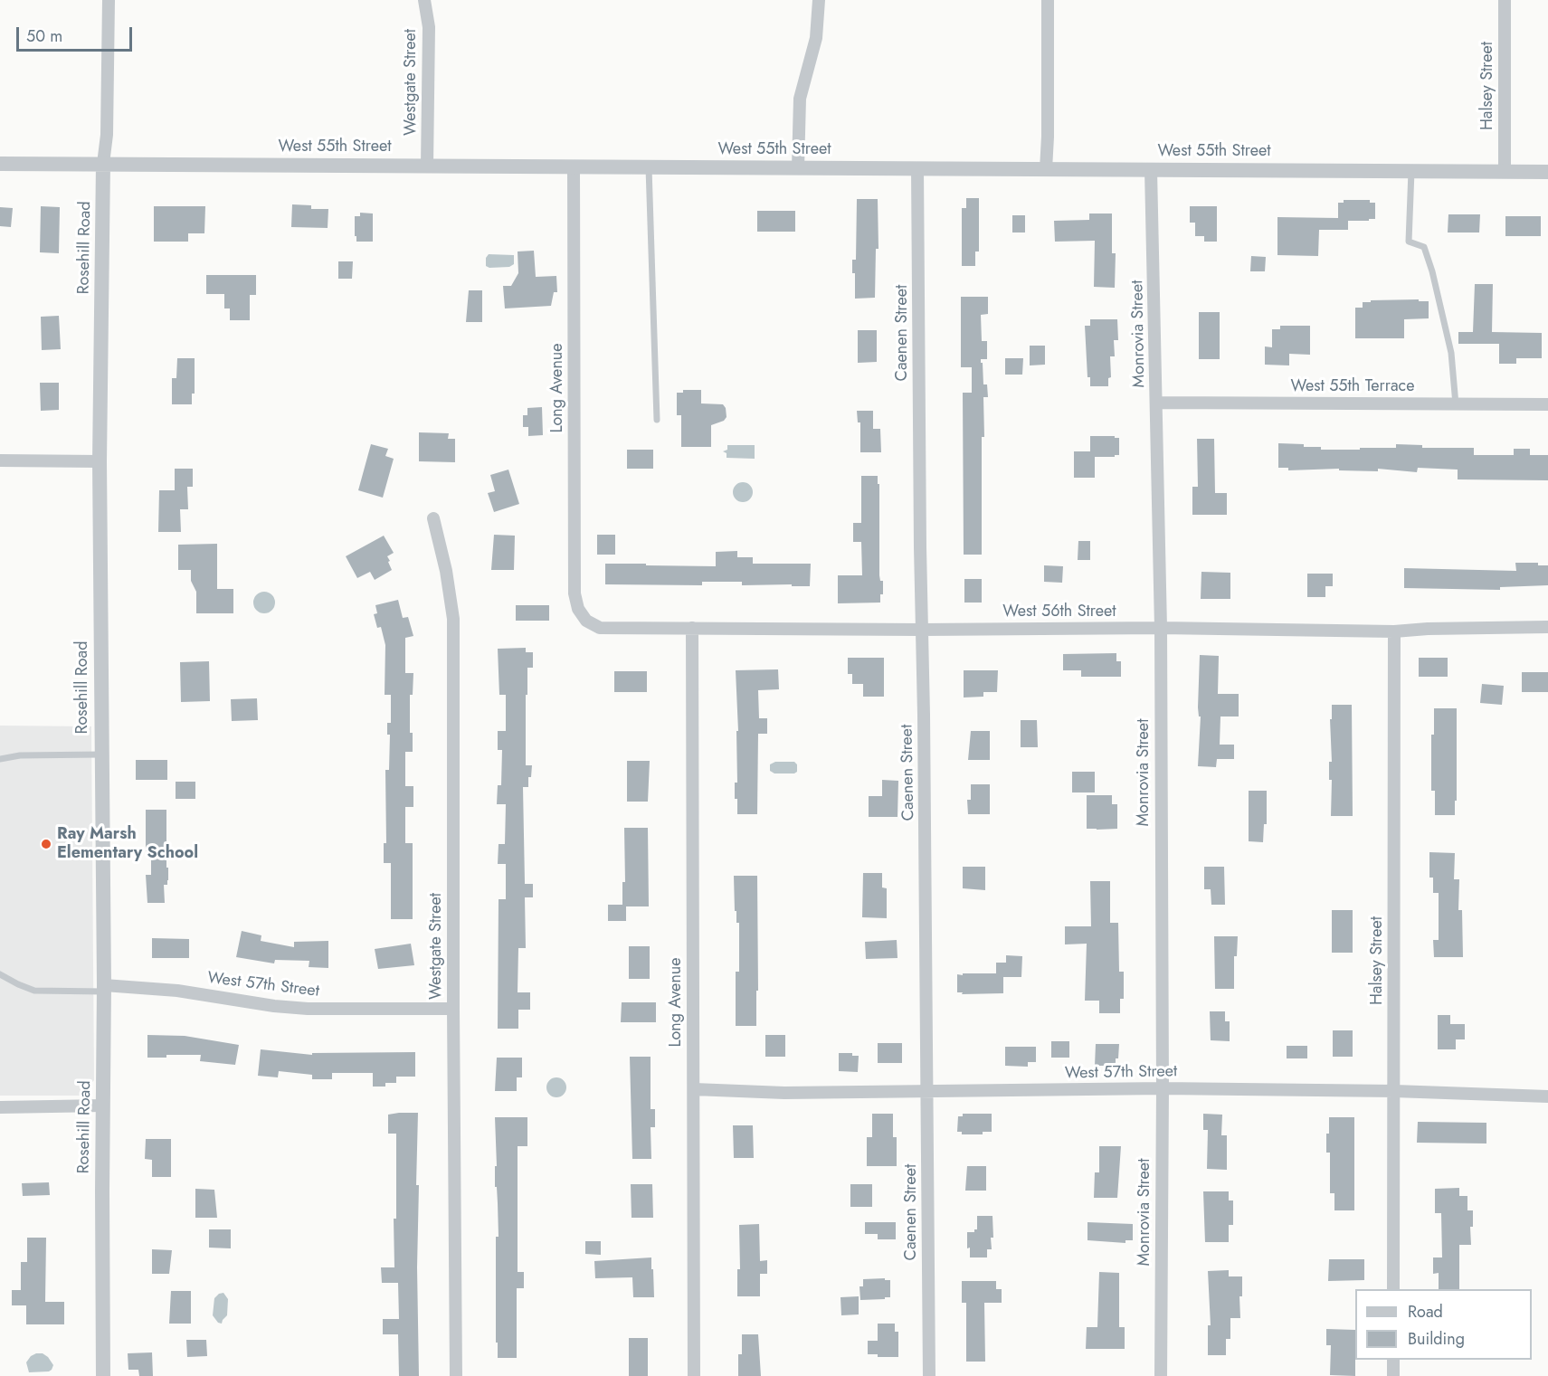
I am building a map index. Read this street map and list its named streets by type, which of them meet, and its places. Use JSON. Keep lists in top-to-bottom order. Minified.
{"streets":{"street":["Westgate Street","Halsey Street","West 55th Street","Rosehill Road","Caenen Street","Monrovia Street","West 55th Terrace","Long Avenue","West 56th Street","West 57th Street"]},"crossings":[["Westgate Street","West 55th Street"],["Westgate Street","West 57th Street"],["Halsey Street","West 55th Street"],["Halsey Street","West 56th Street"],["Halsey Street","West 57th Street"],["West 55th Street","Rosehill Road"],["West 55th Street","Caenen Street"],["West 55th Street","Monrovia Street"],["West 55th Street","Long Avenue"],["Rosehill Road","West 57th Street"],["Caenen Street","West 56th Street"],["Caenen Street","West 57th Street"],["Monrovia Street","West 55th Terrace"],["Monrovia Street","West 56th Street"],["Monrovia Street","West 57th Street"],["Long Avenue","West 56th Street"],["Long Avenue","West 57th Street"]],"places":["Ray Marsh Elementary School"],"legend":["Road","Building"],"scale_bar":"50 m"}
